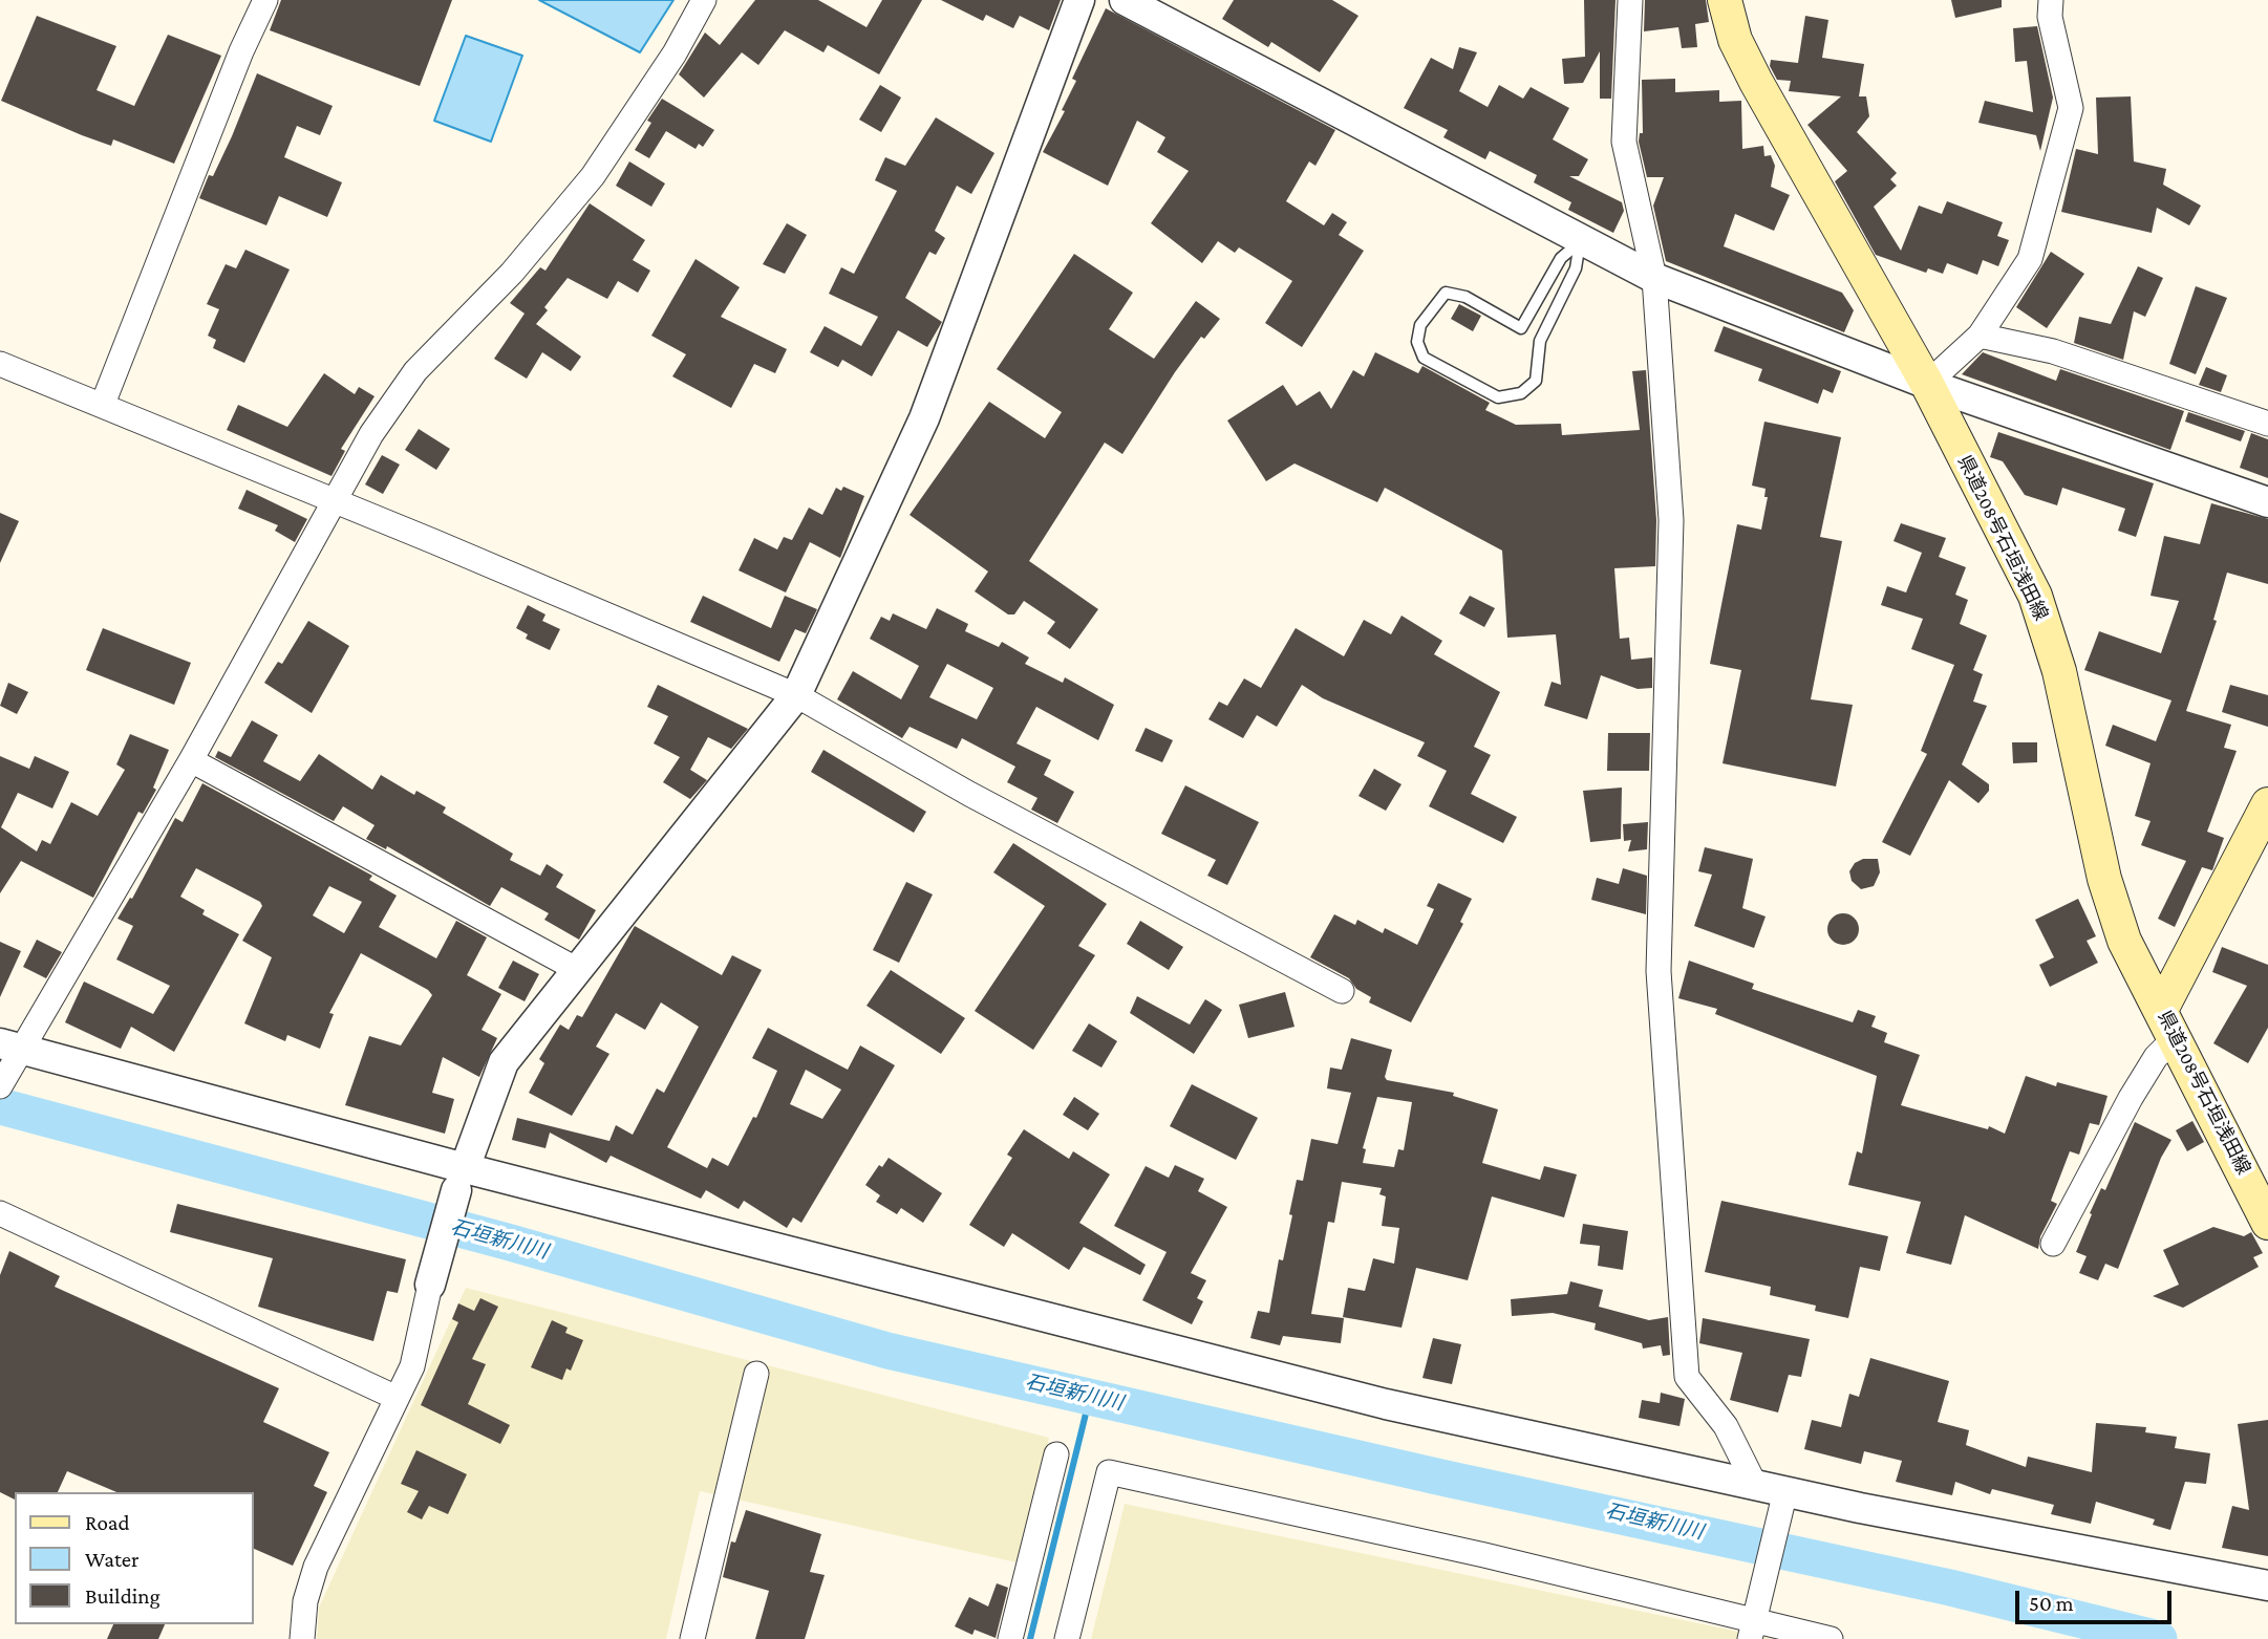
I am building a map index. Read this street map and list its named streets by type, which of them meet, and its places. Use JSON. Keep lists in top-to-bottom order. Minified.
{"streets":{"main road":["県道208号石垣浅田線"]},"water":["石垣新川川"],"legend":["Road","Water","Building"],"scale_bar":"50 m"}
